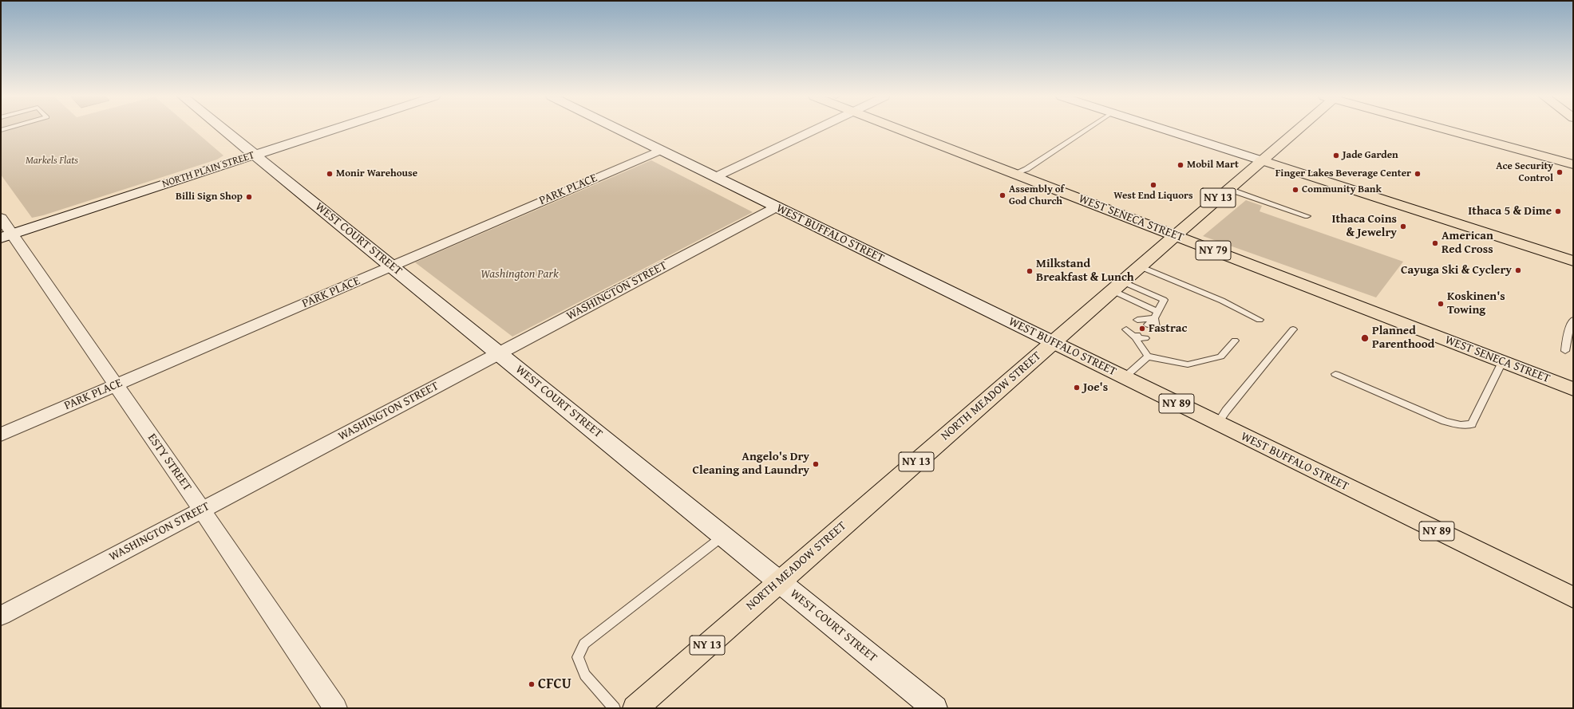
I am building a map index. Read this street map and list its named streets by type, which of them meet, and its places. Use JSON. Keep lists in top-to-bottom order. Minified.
{"streets":{"main road":["NY 13","WEST SENECA STREET","WEST BUFFALO STREET","NY 79","NORTH MEADOW STREET","NY 89"],"street":["NORTH PLAIN STREET","PARK PLACE","WEST COURT STREET","WASHINGTON STREET","ESTY STREET"]},"crossings":[["NORTH PLAIN STREET","WEST COURT STREET"],["NORTH PLAIN STREET","ESTY STREET"],["PARK PLACE","WEST BUFFALO STREET"],["PARK PLACE","WEST COURT STREET"],["PARK PLACE","ESTY STREET"],["NY 13","NORTH MEADOW STREET"],["WEST SENECA STREET","NORTH MEADOW STREET"],["WEST BUFFALO STREET","WASHINGTON STREET"],["WEST BUFFALO STREET","NORTH MEADOW STREET"],["WEST COURT STREET","WASHINGTON STREET"],["WEST COURT STREET","NORTH MEADOW STREET"],["WASHINGTON STREET","ESTY STREET"]],"parks":["Markels Flats","Washington Park"],"places":["Jade Garden","Mobil Mart","Ace Security Control","Monir Warehouse","Finger Lakes Beverage Center","West End Liquors","Community Bank","Assembly of God Church","Billi Sign Shop","Ithaca 5 & Dime","Ithaca Coins & Jewelry","American Red Cross","Cayuga Ski & Cyclery","Milkstand Breakfast & Lunch","Koskinen's Towing","Fastrac","Planned Parenthood","Joe's","Angelo's Dry Cleaning and Laundry","CFCU"]}
